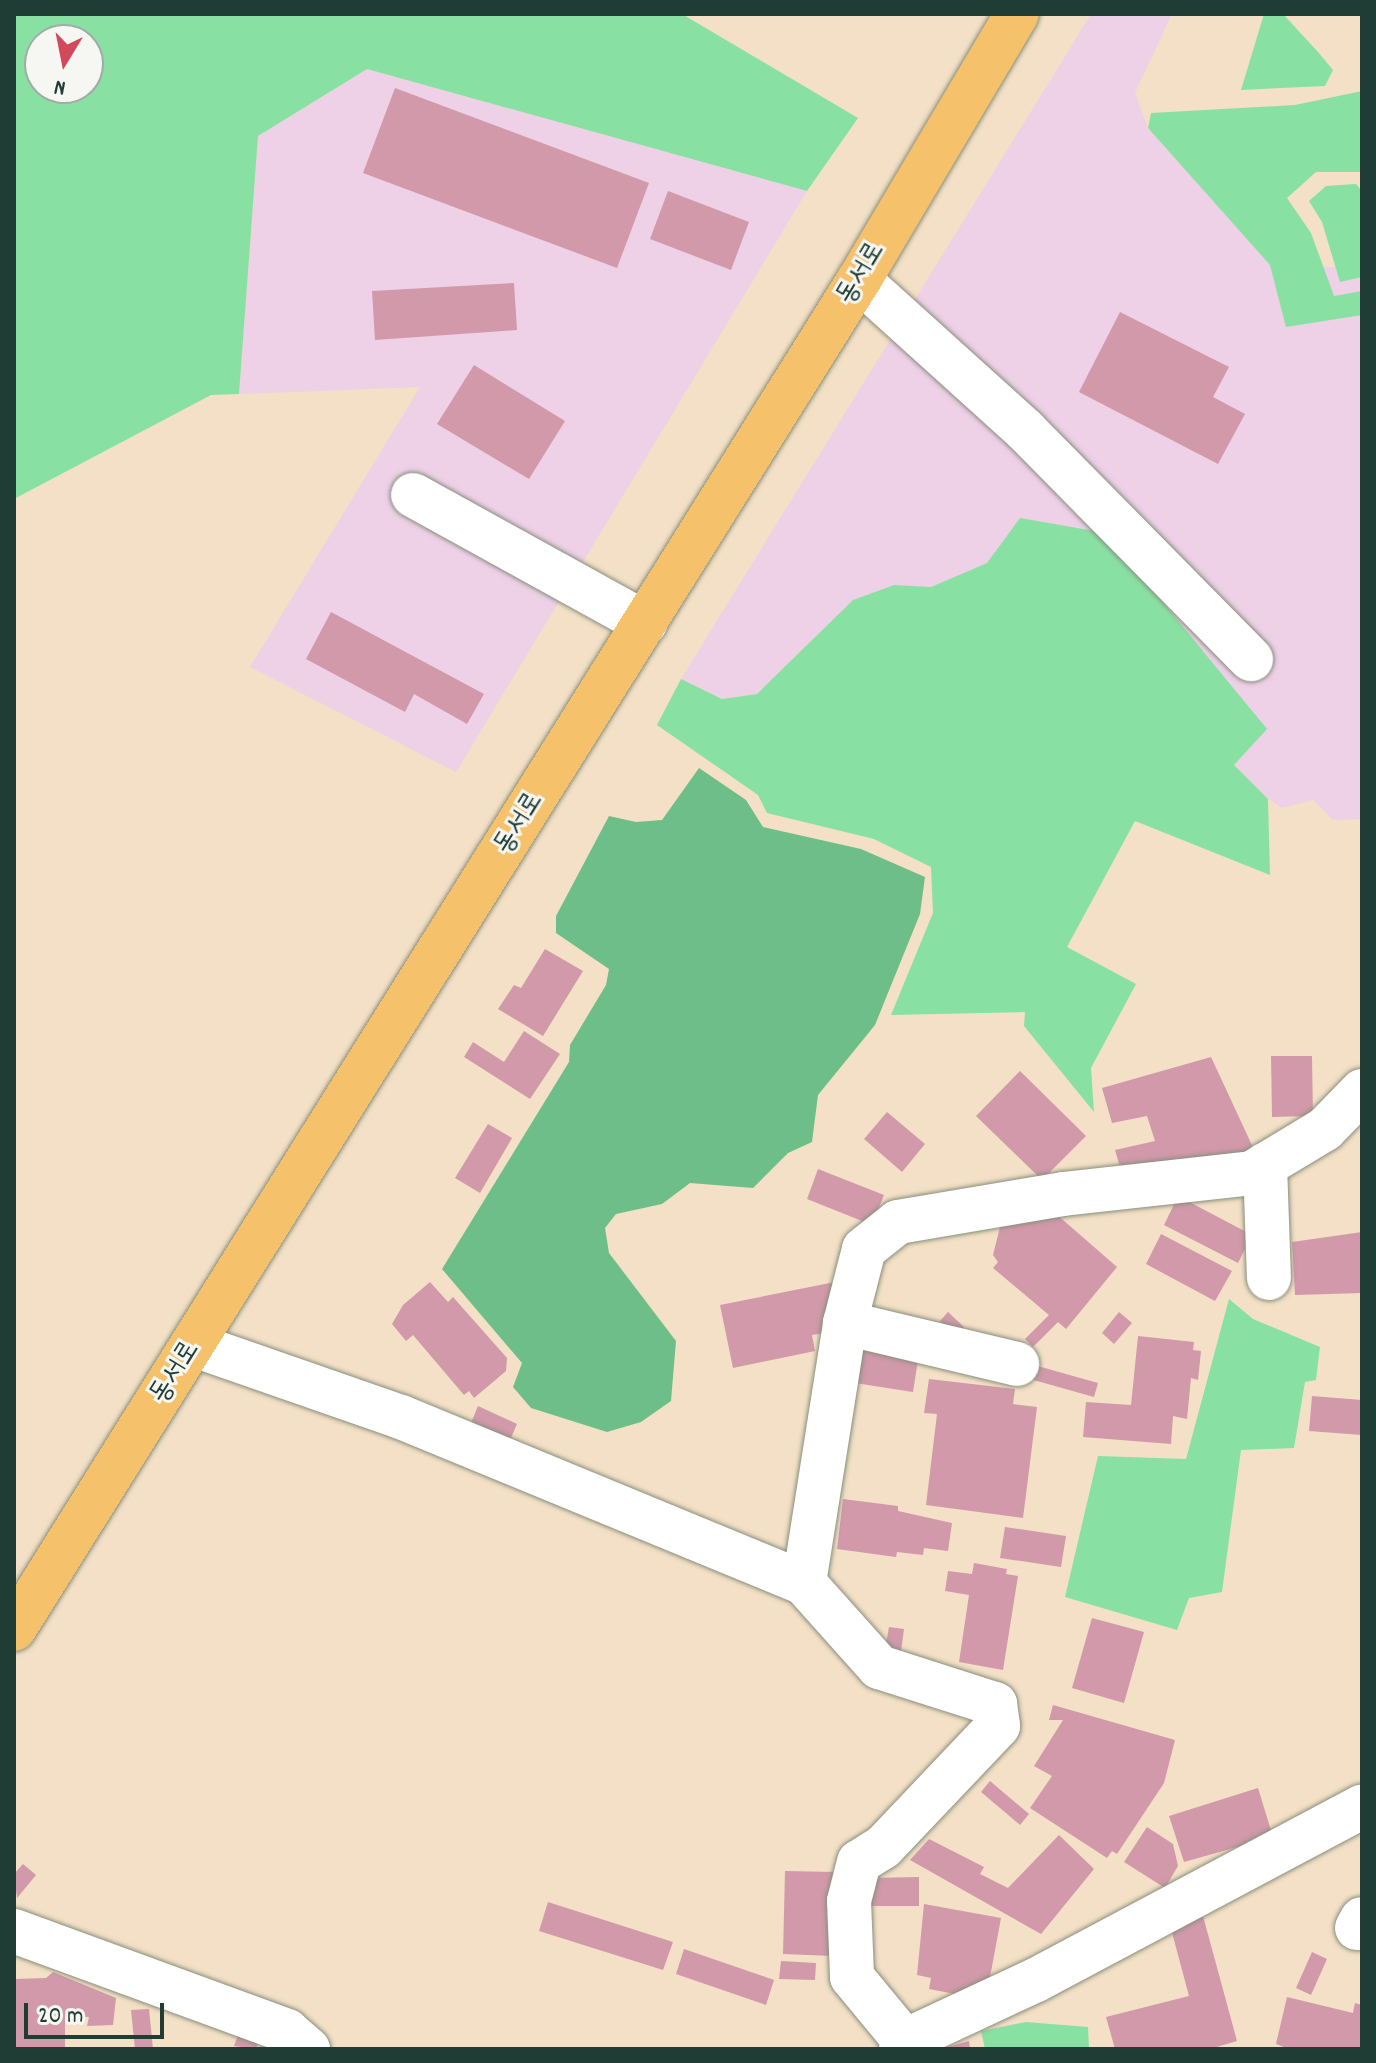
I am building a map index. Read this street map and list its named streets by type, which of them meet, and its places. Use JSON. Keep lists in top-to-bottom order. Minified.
{"streets":{"main road":["동서로"]},"scale_bar":"20 m","north":"bottom"}
